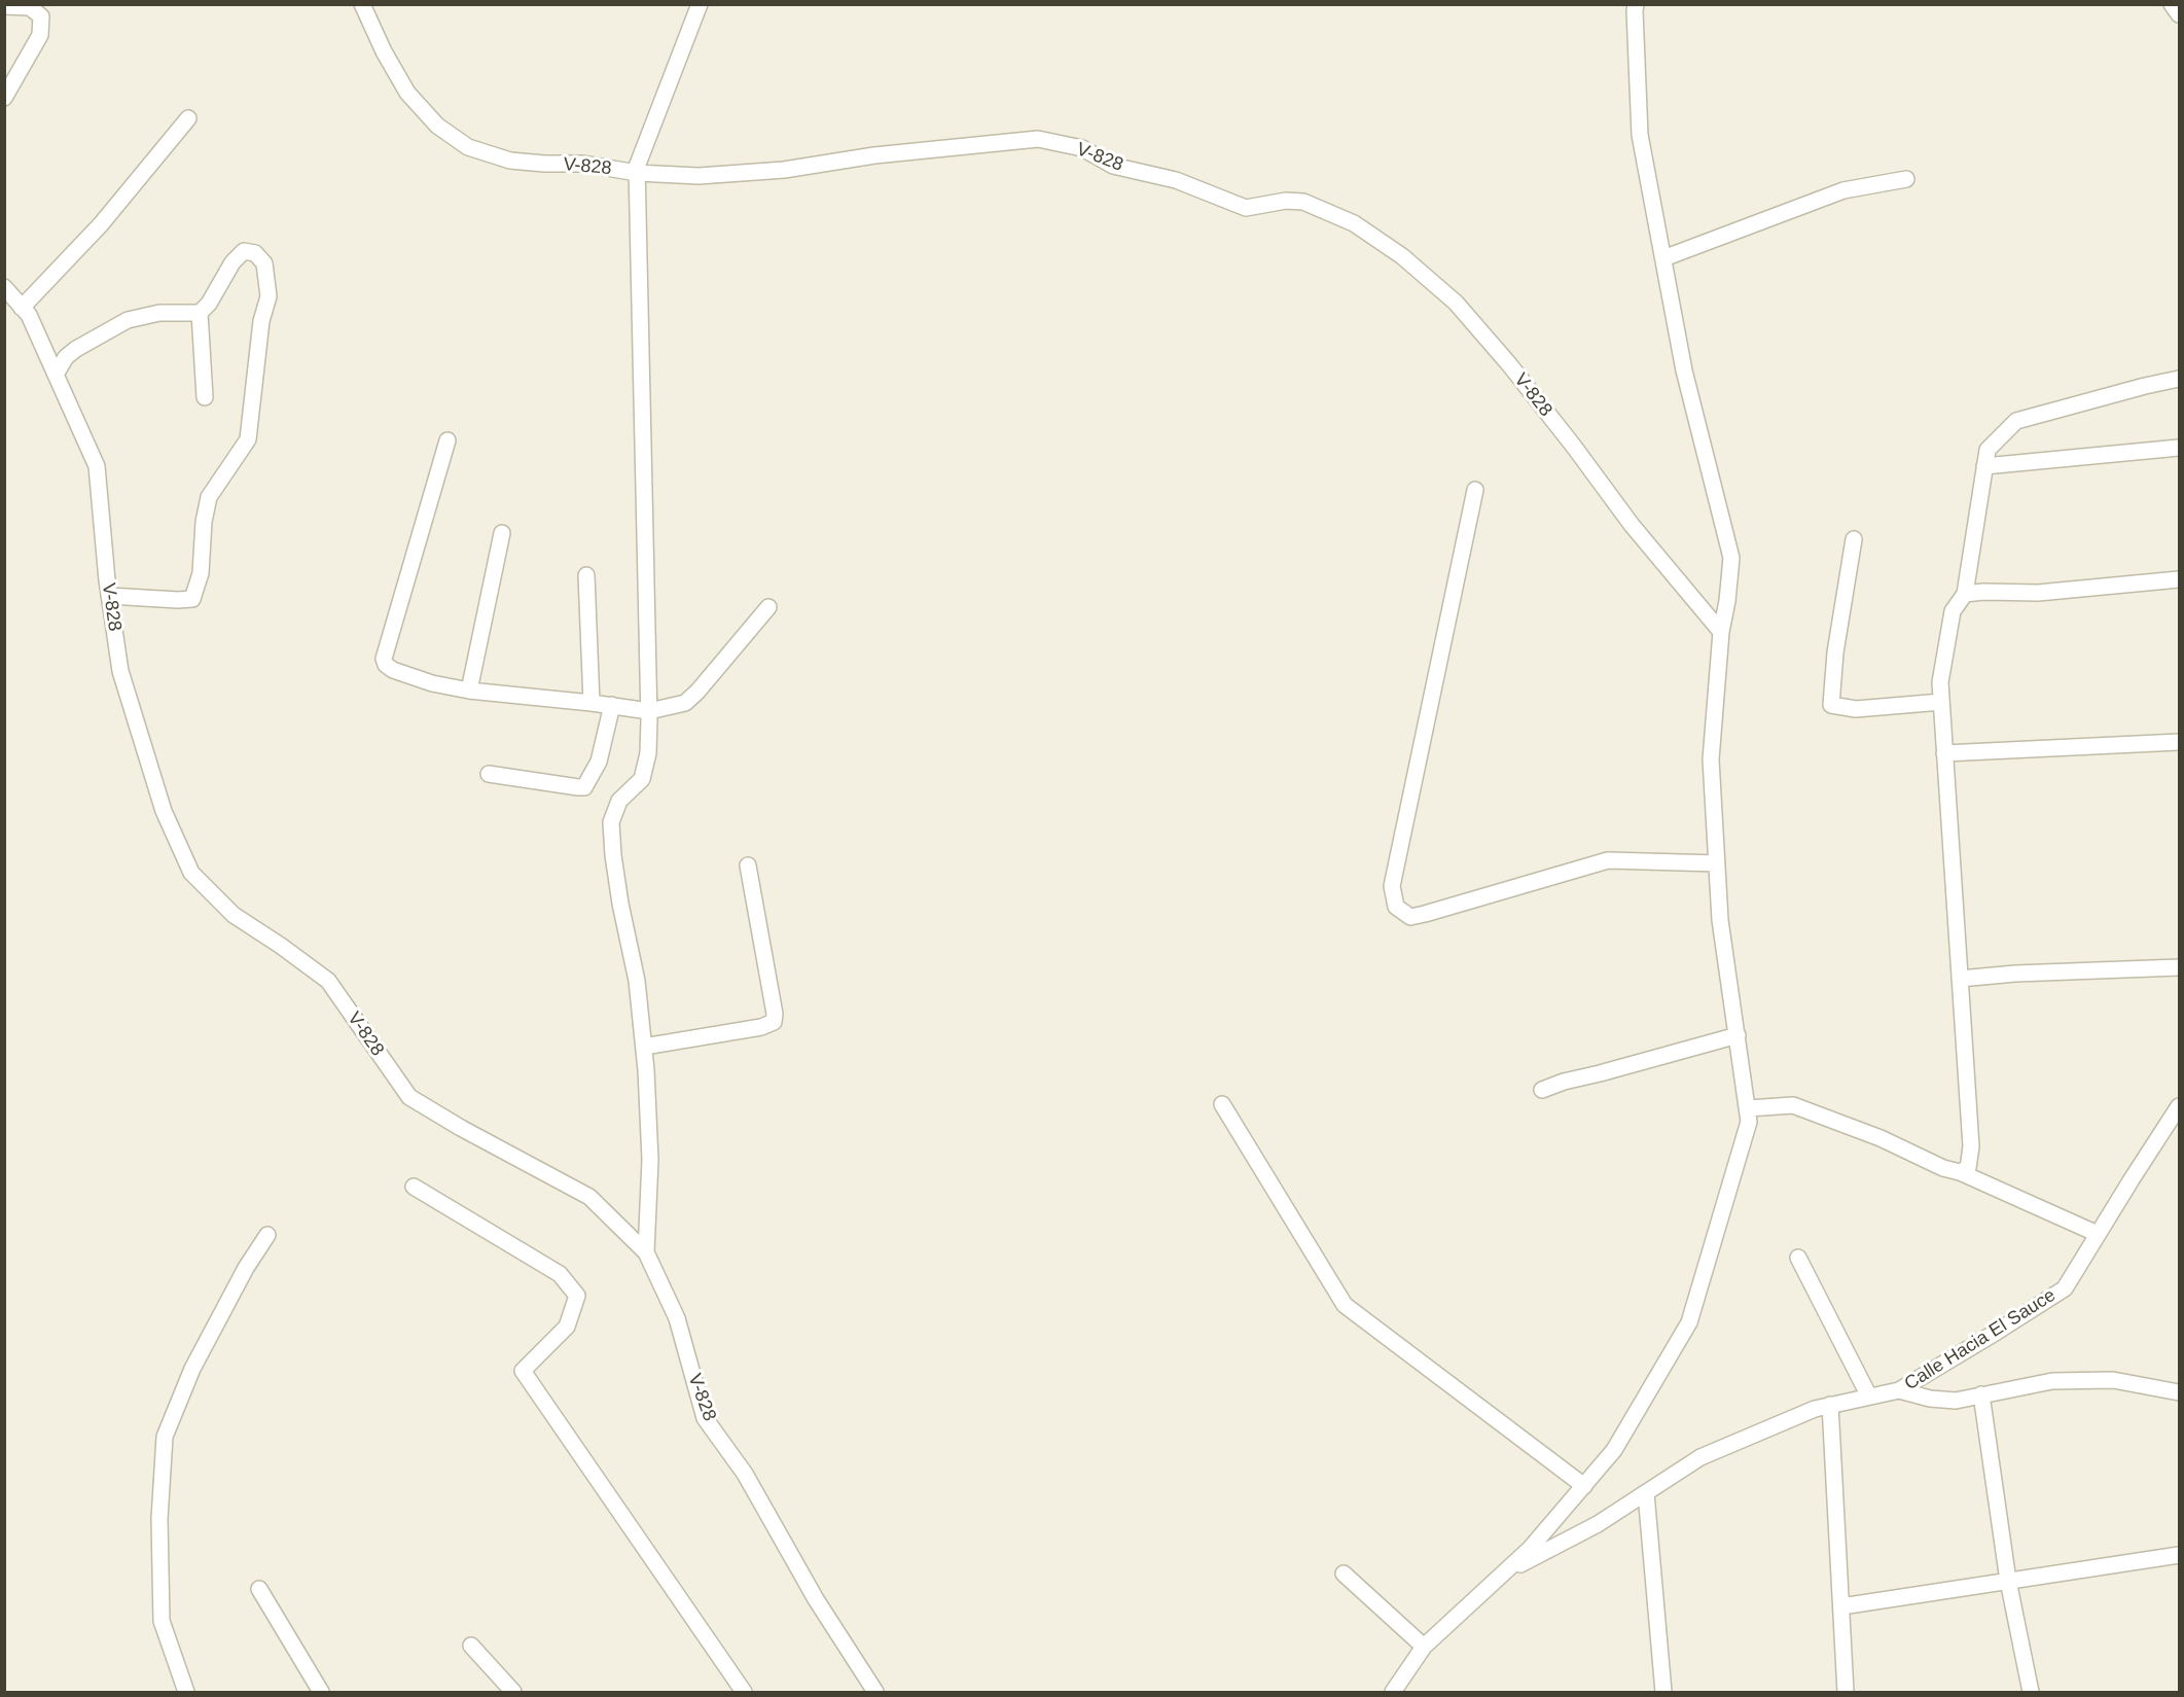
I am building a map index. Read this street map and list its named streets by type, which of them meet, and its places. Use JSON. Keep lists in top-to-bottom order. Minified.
{"streets":{"street":["V-828","Calle Hacia El Sauce"]}}
